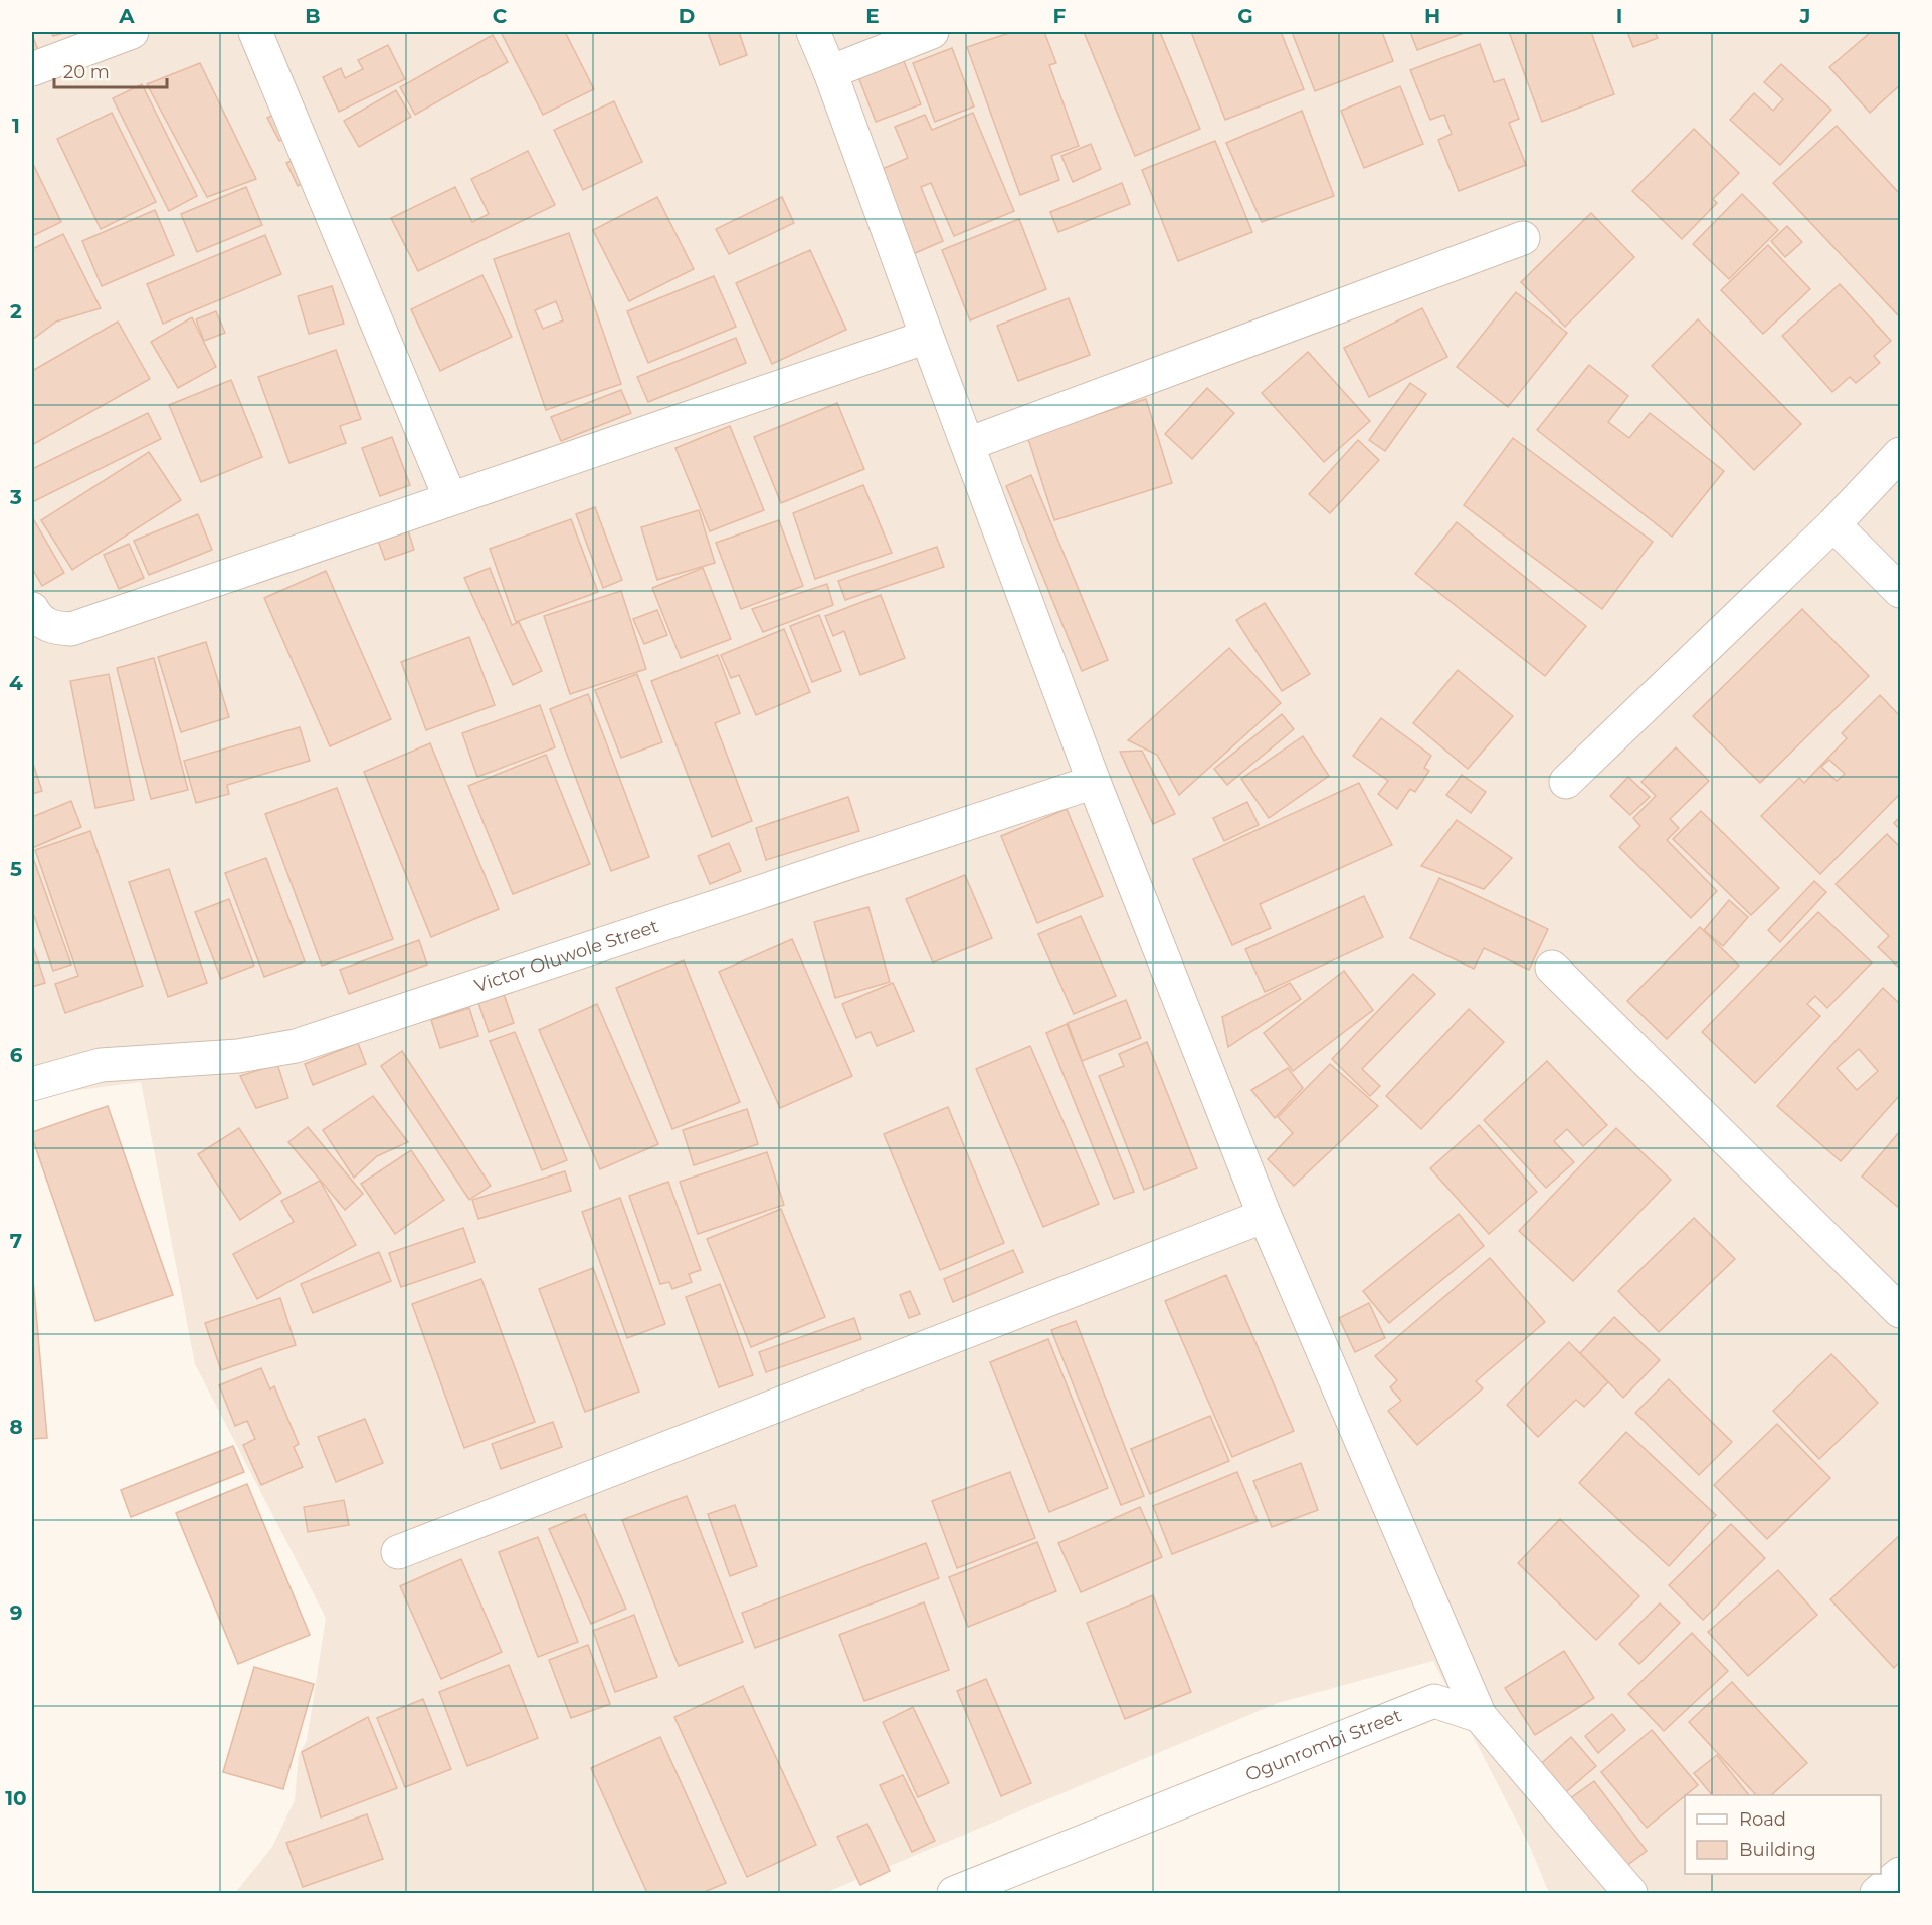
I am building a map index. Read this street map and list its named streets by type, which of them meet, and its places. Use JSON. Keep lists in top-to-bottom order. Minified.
{"streets":{"street":["Victor Oluwole Street","Ogunrombi Street"]},"legend":["Road","Building"],"scale_bar":"20 m","grid":{"columns":["A","B","C","D","E","F","G","H","I","J"],"rows":["1","2","3","4","5","6","7","8","9","10"]}}
